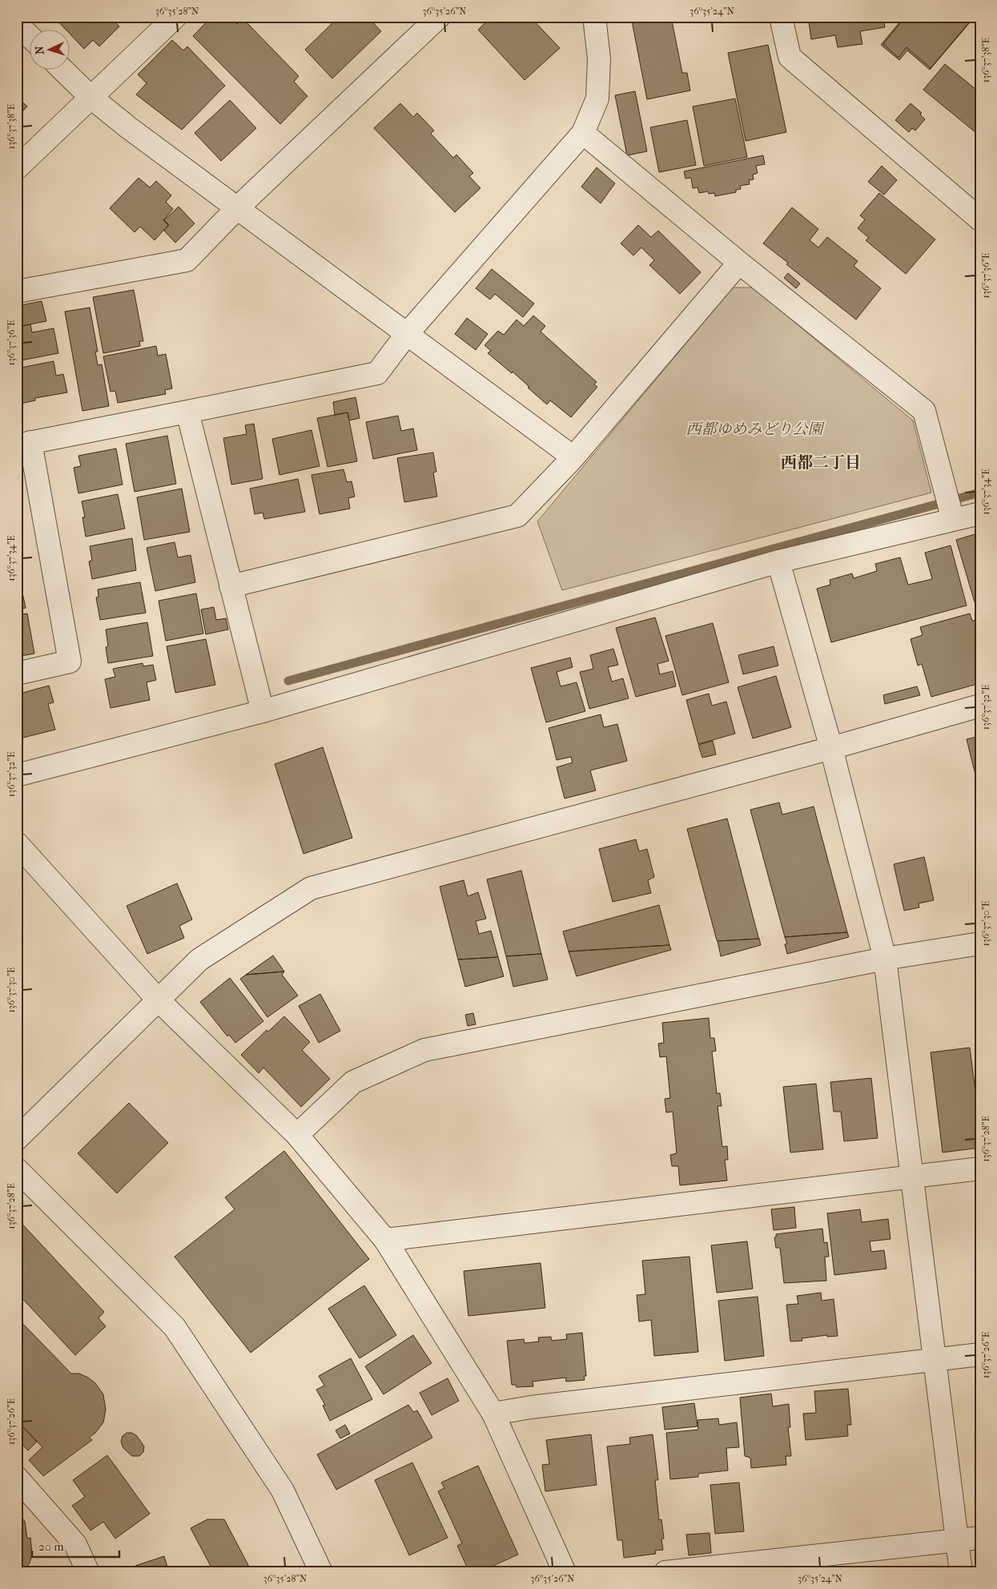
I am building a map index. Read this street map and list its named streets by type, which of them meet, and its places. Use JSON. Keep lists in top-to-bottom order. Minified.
{"districts":["西都二丁目"],"parks":["西都ゆめみどり公園"],"scale_bar":"20 m","north":"left","coordinates":["36°35'28\"N","36°35'26\"N","36°35'24\"N","136°37'38\"E","136°37'36\"E","136°37'34\"E","136°37'32\"E","136°37'30\"E","136°37'28\"E","136°37'26\"E"]}
